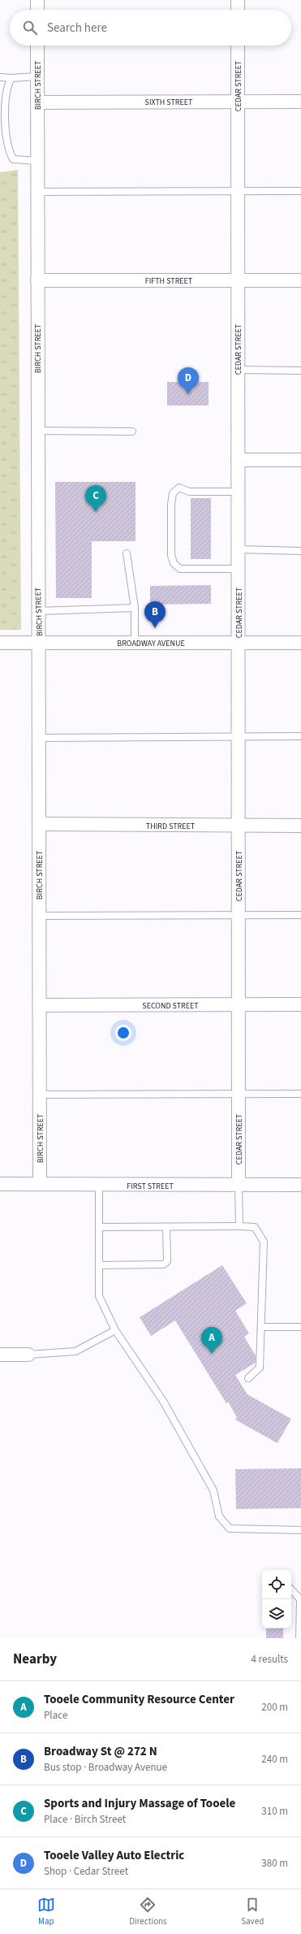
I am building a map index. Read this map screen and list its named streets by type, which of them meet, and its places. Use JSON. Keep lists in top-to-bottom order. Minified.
{"streets":{"street":["BIRCH STREET","CEDAR STREET","SIXTH STREET","FIFTH STREET","BROADWAY AVENUE","THIRD STREET","SECOND STREET","FIRST STREET"]},"crossings":[["BIRCH STREET","SIXTH STREET"],["BIRCH STREET","FIFTH STREET"],["BIRCH STREET","BROADWAY AVENUE"],["BIRCH STREET","THIRD STREET"],["BIRCH STREET","SECOND STREET"],["BIRCH STREET","FIRST STREET"],["CEDAR STREET","SIXTH STREET"],["CEDAR STREET","FIFTH STREET"],["CEDAR STREET","BROADWAY AVENUE"],["CEDAR STREET","THIRD STREET"],["CEDAR STREET","SECOND STREET"],["CEDAR STREET","FIRST STREET"]],"page":{"search":"Search here","pins":["D","C","B","A"],"heading":["Nearby","4 results"],"list":[{"mark":"A","name":"Tooele Community Resource Center","note":"Place","value":"200 m"},{"mark":"B","name":"Broadway St @ 272 N","note":"Bus stop · Broadway Avenue","value":"240 m"},{"mark":"C","name":"Sports and Injury Massage of Tooele","note":"Place · Birch Street","value":"310 m"},{"mark":"D","name":"Tooele Valley Auto Electric","note":"Shop · Cedar Street","value":"380 m"}],"nav":["Map","Directions","Saved"]}}
